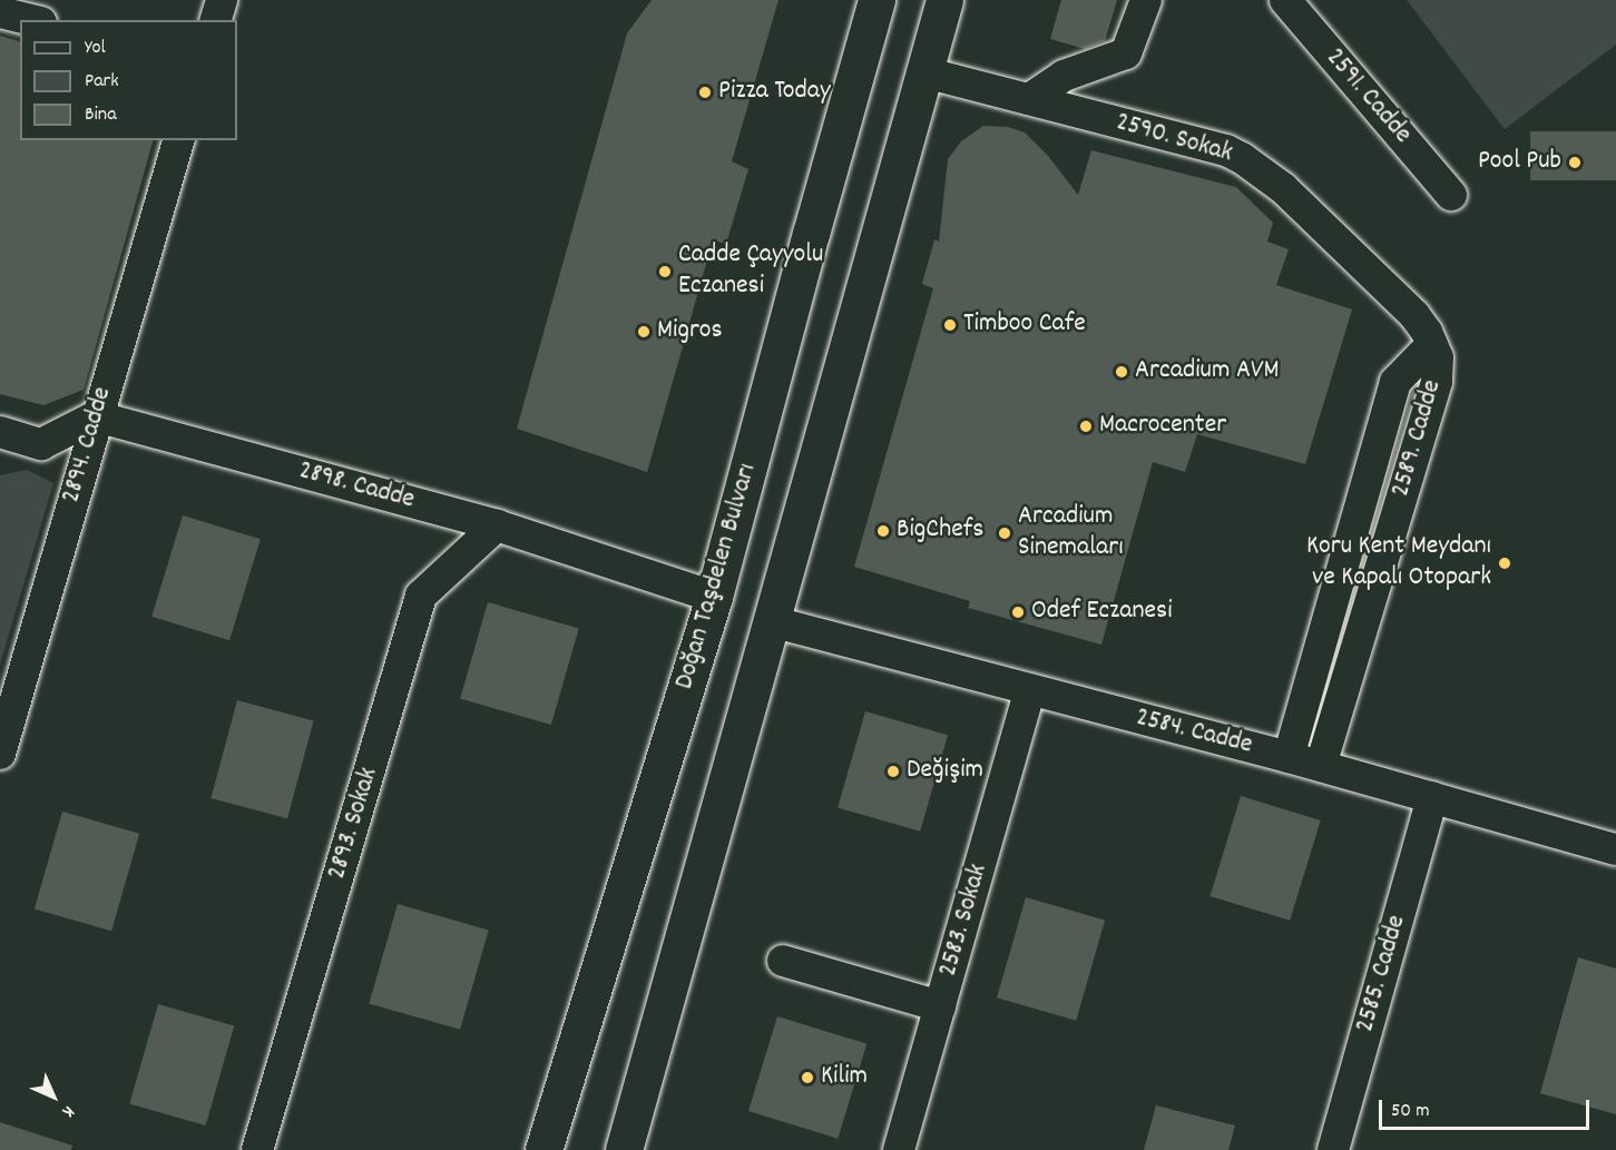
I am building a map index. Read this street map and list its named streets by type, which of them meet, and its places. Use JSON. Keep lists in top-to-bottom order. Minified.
{"streets":{"main road":["Doğan Taşdelen Bulvarı"],"street":["2591. Cadde","2590. Sokak","2589. Cadde","2894. Cadde","2898. Cadde","2584. Cadde","2893. Sokak","2583. Sokak","2585. Cadde"]},"crossings":[["2590. Sokak","2589. Cadde"],["2589. Cadde","2584. Cadde"],["2894. Cadde","2898. Cadde"],["2898. Cadde","Doğan Taşdelen Bulvarı"],["2898. Cadde","2893. Sokak"],["2584. Cadde","2583. Sokak"],["2584. Cadde","2585. Cadde"]],"places":["Pizza Today","Pool Pub","Cadde Çayyolu Eczanesi","Timboo Cafe","Migros","Arcadium AVM","Macrocenter","BigChefs","Arcadium Sinemaları","Koru Kent Meydanı ve Kapalı Otopark","Odef Eczanesi","Değişim","Kilim"],"legend":["Yol","Park","Bina"],"scale_bar":"50 m","north":"bottom right"}
